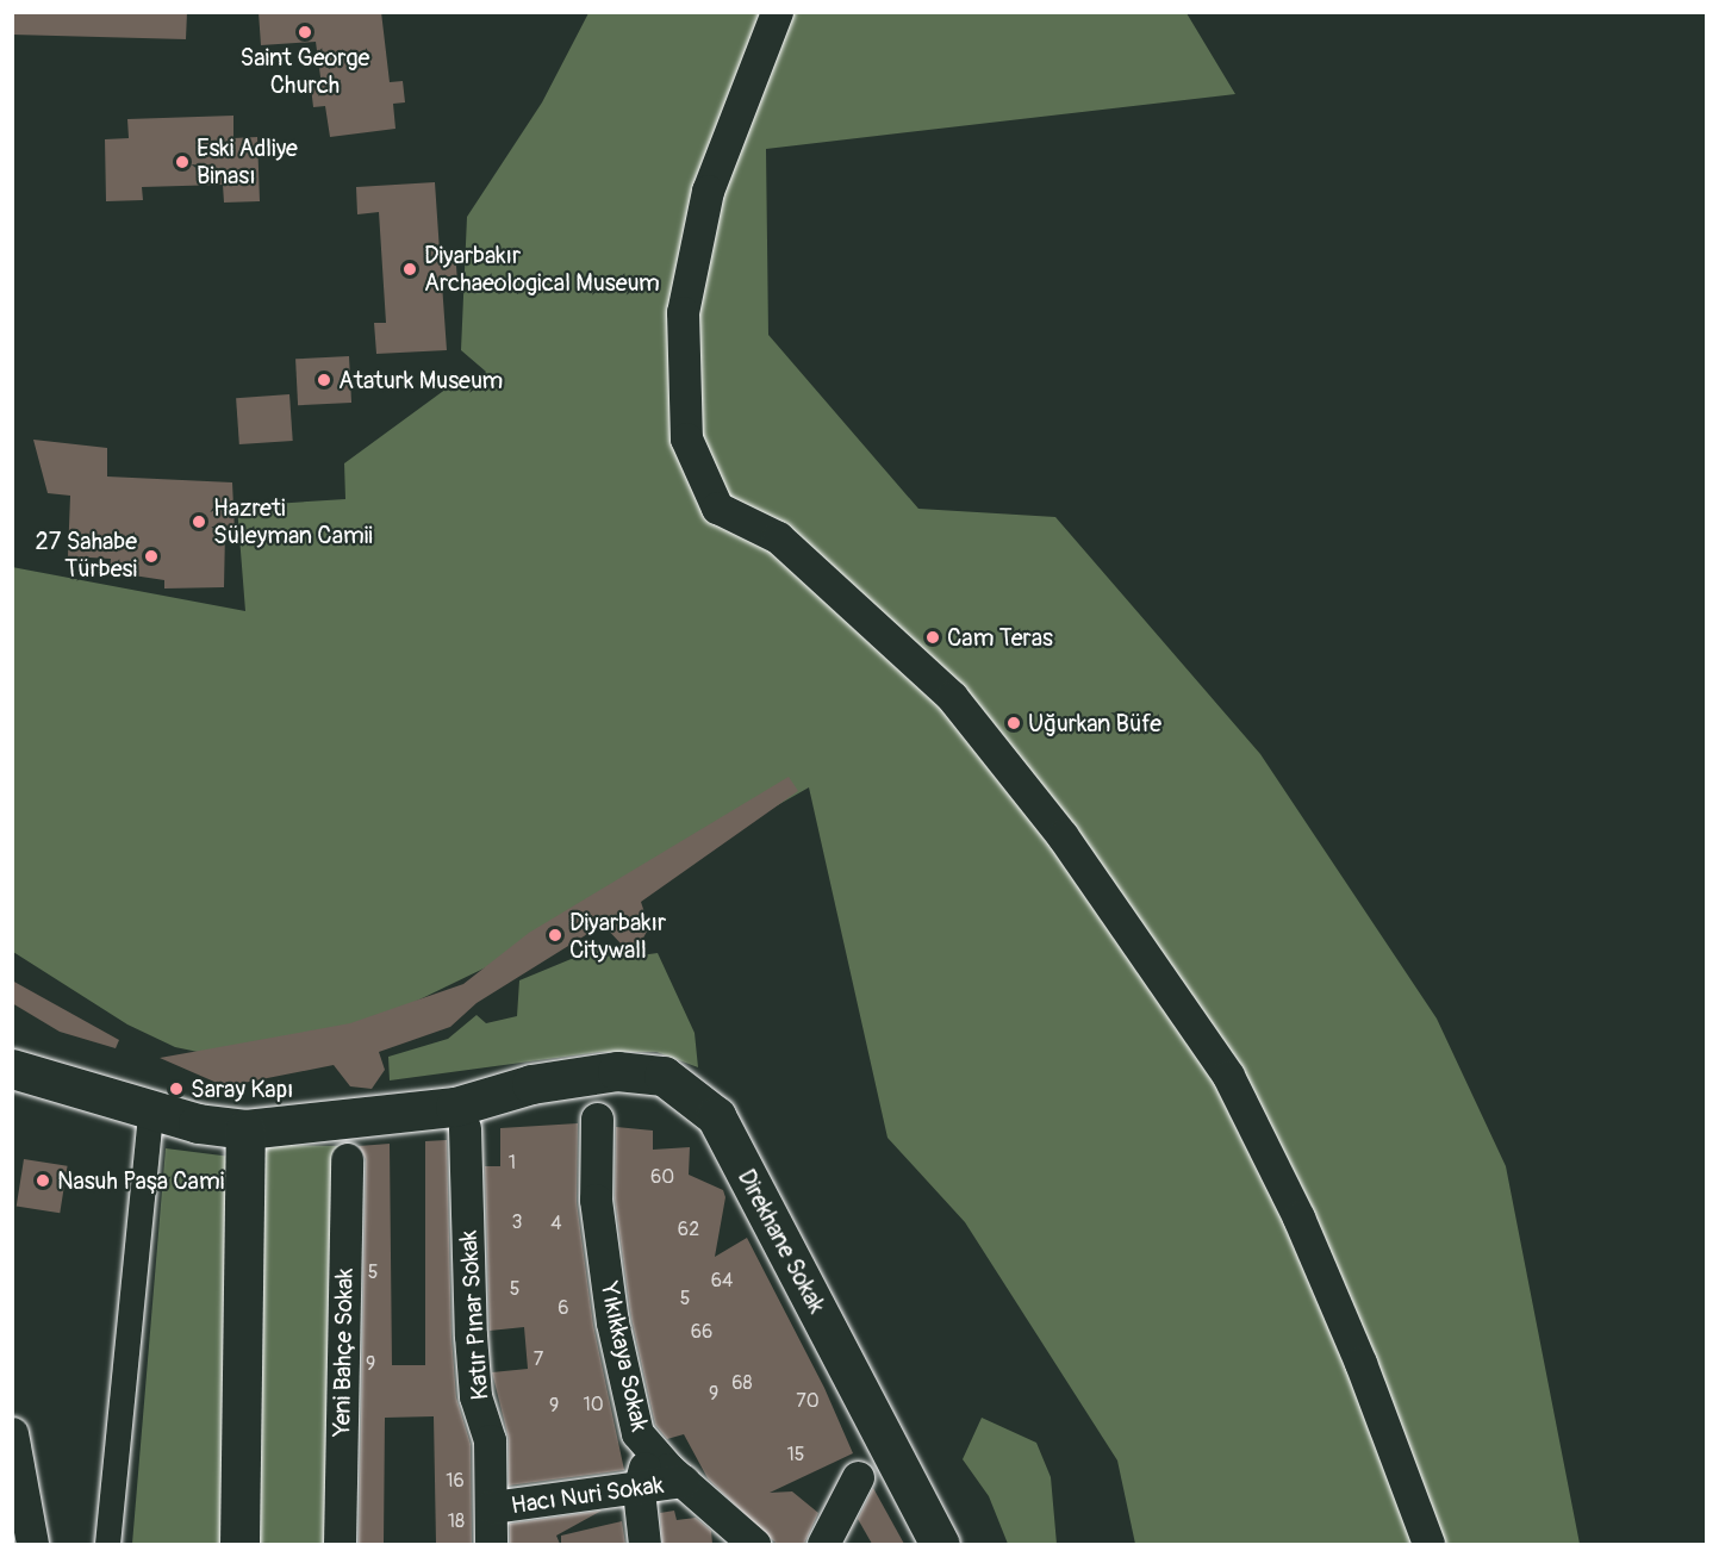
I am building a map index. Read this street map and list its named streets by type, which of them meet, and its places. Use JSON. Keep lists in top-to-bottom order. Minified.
{"streets":{"street":["Direkhane Sokak","Katır Pınar Sokak","Yeni Bahçe Sokak","Yıkıkkaya Sokak","Hacı Nuri Sokak"]},"crossings":[["Katır Pınar Sokak","Hacı Nuri Sokak"],["Yıkıkkaya Sokak","Hacı Nuri Sokak"]],"places":["Saint George Church","Eski Adliye Binası","Diyarbakır Archaeological Museum","Ataturk Museum","Hazreti Süleyman Camii","27 Sahabe Türbesi","Cam Teras","Uğurkan Büfe","Diyarbakır Citywall","Saray Kapı","Nasuh Paşa Cami"],"house_numbers":["1","60","3","4","62","5","64","5","5","6","66","7","9","68","9","70","10","9","15","16","18"]}
